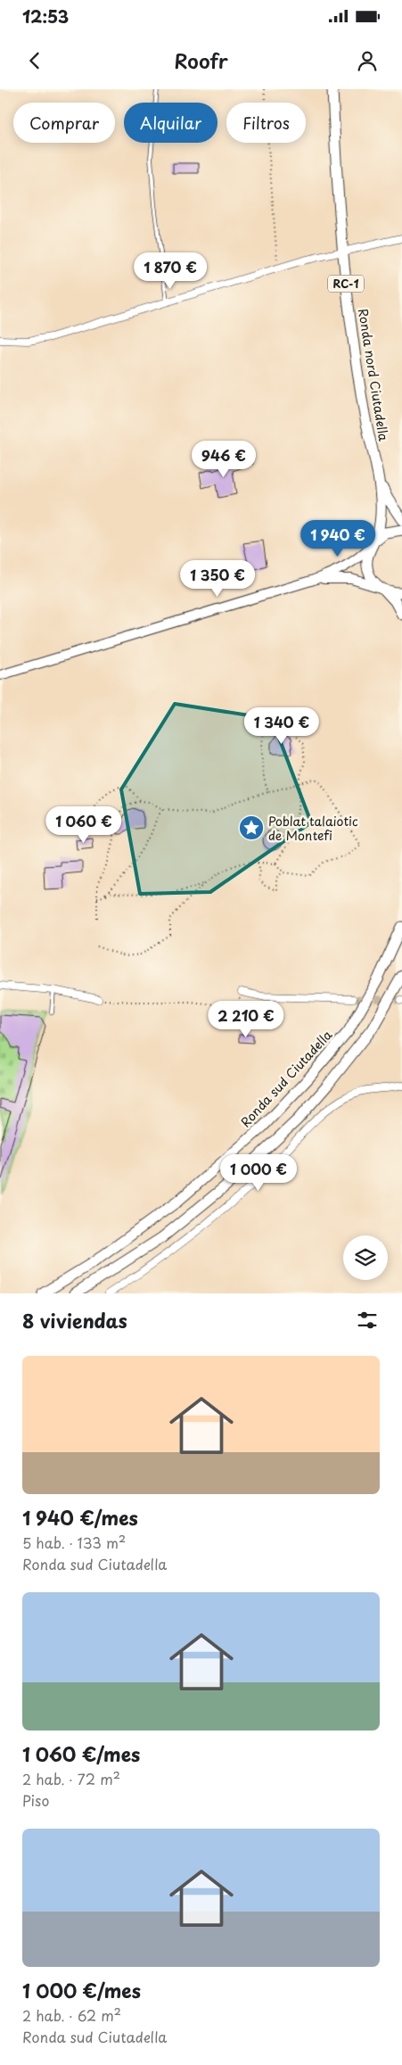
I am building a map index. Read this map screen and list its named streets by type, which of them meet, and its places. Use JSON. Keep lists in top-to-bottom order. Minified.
{"streets":{"main road":["RC-1","Ronda nord Ciutadella","Ronda sud Ciutadella"]},"crossings":[["RC-1","Ronda nord Ciutadella"]],"places":{"place":["Poblat talaiotic de Montefi"]},"page":{"status":"12:53","header":"Roofr","chip":["Comprar","Alquilar","Filtros"],"price":["1 870 €","946 €","1 940 €","1 350 €","1 340 €","1 060 €","2 210 €","1 000 €"],"heading":"8 viviendas","list":[{"name":"1 940 €/mes","note":"5 hab. · 133 m² · Ronda sud Ciutadella"},{"name":"1 060 €/mes","note":"2 hab. · 72 m² · Piso"},{"name":"1 000 €/mes","note":"2 hab. · 62 m² · Ronda sud Ciutadella"}]}}
